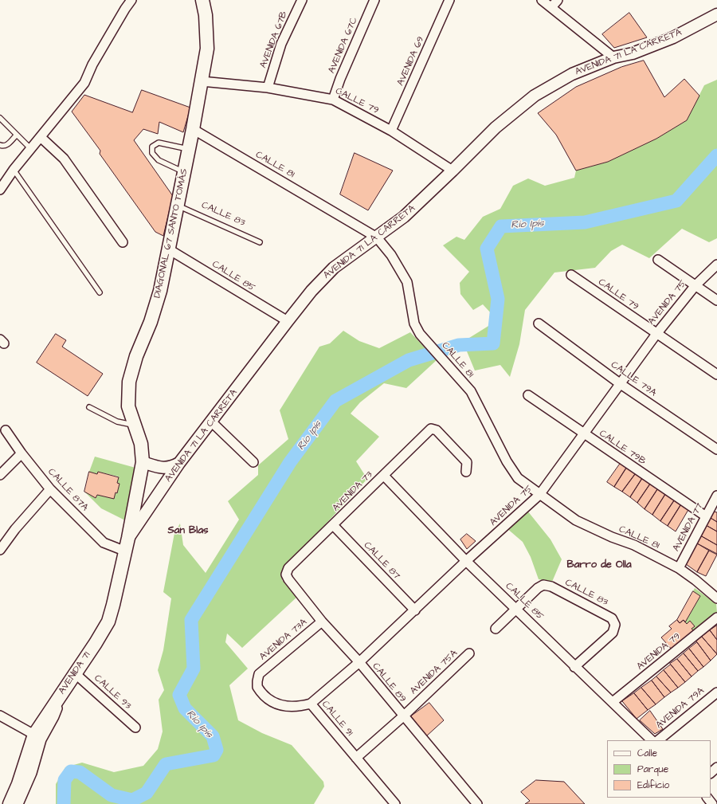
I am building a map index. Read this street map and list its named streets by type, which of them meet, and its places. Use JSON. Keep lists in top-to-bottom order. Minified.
{"streets":{"main road":["DIAGONAL 67 SANTO TOMÁS","AVENIDA 71"],"street":["AVENIDA 67B","AVENIDA 67C","AVENIDA 71 LA CARRETA","AVENIDA 69","CALLE 79","CALLE 81","CALLE 83","CALLE 85","AVENIDA 75","CALLE 79A","CALLE 79B","CALLE 87A","AVENIDA 73","AVENIDA 77","CALLE 87","AVENIDA 73A","AVENIDA 79","AVENIDA 75A","CALLE 89","CALLE 93","AVENIDA 79A","CALLE 91"]},"crossings":[["AVENIDA 67B","CALLE 79"],["AVENIDA 67C","CALLE 79"],["AVENIDA 71 LA CARRETA","CALLE 79"],["AVENIDA 71 LA CARRETA","CALLE 81"],["AVENIDA 71 LA CARRETA","DIAGONAL 67 SANTO TOMÁS"],["AVENIDA 71 LA CARRETA","CALLE 85"],["AVENIDA 71 LA CARRETA","AVENIDA 71"],["AVENIDA 69","CALLE 79"],["CALLE 79","DIAGONAL 67 SANTO TOMÁS"],["CALLE 79","AVENIDA 75"],["CALLE 81","DIAGONAL 67 SANTO TOMÁS"],["CALLE 81","AVENIDA 75"],["CALLE 81","AVENIDA 77"],["CALLE 83","DIAGONAL 67 SANTO TOMÁS"],["CALLE 83","CALLE 85"],["DIAGONAL 67 SANTO TOMÁS","CALLE 85"],["DIAGONAL 67 SANTO TOMÁS","AVENIDA 71"],["CALLE 85","AVENIDA 75"],["CALLE 85","AVENIDA 73"],["CALLE 85","AVENIDA 79"],["AVENIDA 75","CALLE 79A"],["AVENIDA 75","CALLE 79B"],["AVENIDA 75","CALLE 87"],["AVENIDA 75","CALLE 89"],["AVENIDA 75","CALLE 91"],["CALLE 79B","AVENIDA 77"],["CALLE 87A","AVENIDA 71"],["AVENIDA 73","CALLE 87"],["AVENIDA 73","CALLE 89"],["AVENIDA 73A","CALLE 89"],["AVENIDA 73A","CALLE 91"],["AVENIDA 75A","CALLE 89"],["AVENIDA 75A","CALLE 91"],["AVENIDA 71","CALLE 93"]],"districts":["San Blas","Barro de Olla"],"water":["Río Ipís"],"legend":["Calle","Parque","Edificio"]}
